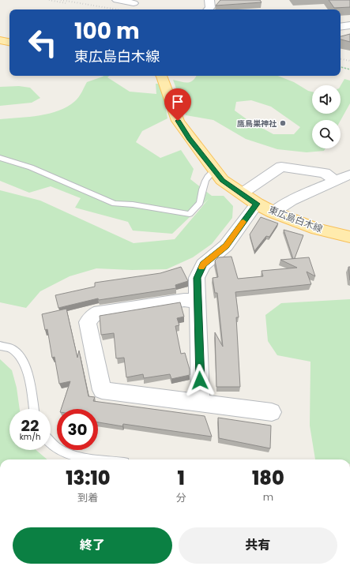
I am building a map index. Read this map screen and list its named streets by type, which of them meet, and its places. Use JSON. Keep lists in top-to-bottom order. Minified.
{"streets":{"main road":["東広島白木線"]},"places":["鷹鳥巣神社"],"page":{"turn":["100 m","東広島白木線"],"speed":"22 km/h","limit":"30","eta":["13:10","到着","1","分","180","m"],"buttons":["終了","共有"]}}
